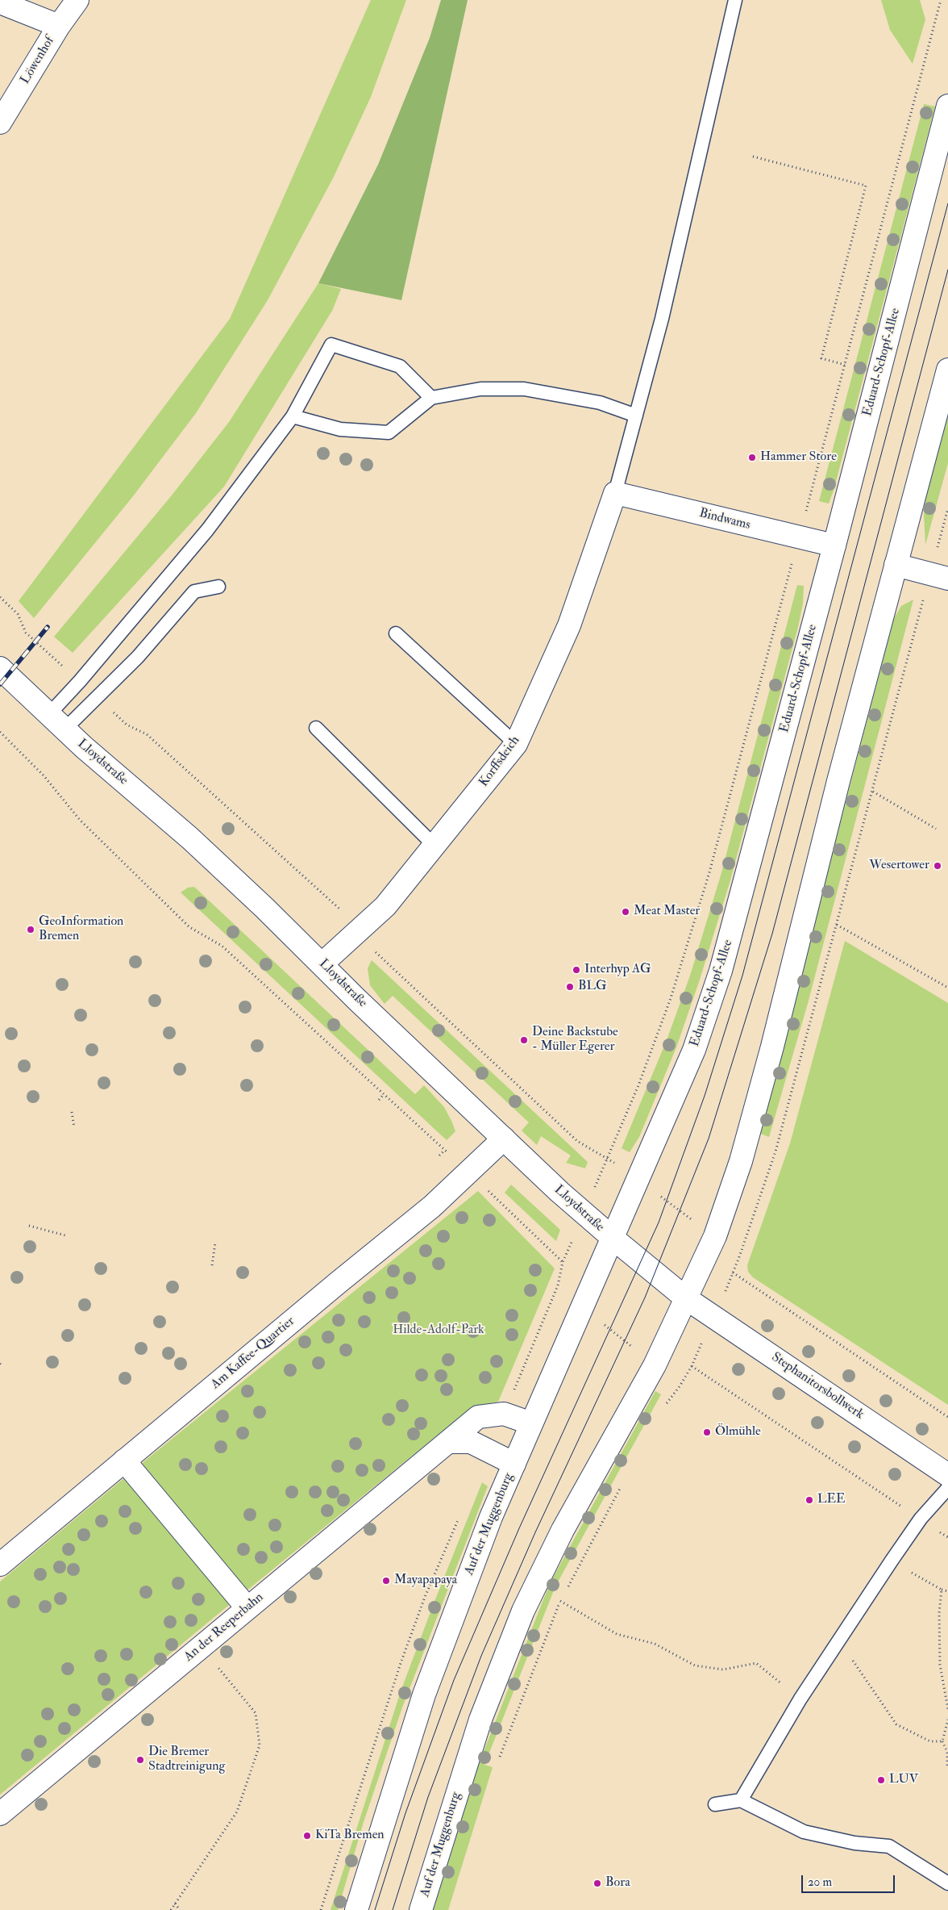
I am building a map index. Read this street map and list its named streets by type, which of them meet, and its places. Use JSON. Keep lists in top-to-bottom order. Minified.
{"streets":{"street":["Löwenhof","Eduard-Schopf-Allee","Bindwams","Korffsdeich","Lloydstraße","Am Kaffee-Quartier","Stephanitorsbollwerk","Auf der Muggenburg","An der Reeperbahn"]},"crossings":[["Eduard-Schopf-Allee","Bindwams"],["Eduard-Schopf-Allee","Lloydstraße"],["Eduard-Schopf-Allee","Auf der Muggenburg"],["Bindwams","Korffsdeich"],["Korffsdeich","Lloydstraße"],["Lloydstraße","Am Kaffee-Quartier"],["Lloydstraße","Stephanitorsbollwerk"],["Lloydstraße","Auf der Muggenburg"],["Stephanitorsbollwerk","Auf der Muggenburg"],["Auf der Muggenburg","An der Reeperbahn"]],"parks":["Hilde-Adolf-Park"],"places":["Hammer Store","Wesertower","Meat Master","GeoInformation Bremen","Interhyp AG","BLG","Deine Backstube - Müller Egerer","Ölmühle","LEE","Mayapapaya","Die Bremer Stadtreinigung","LUV","KiTa Bremen","Bora"],"scale_bar":"20 m"}
